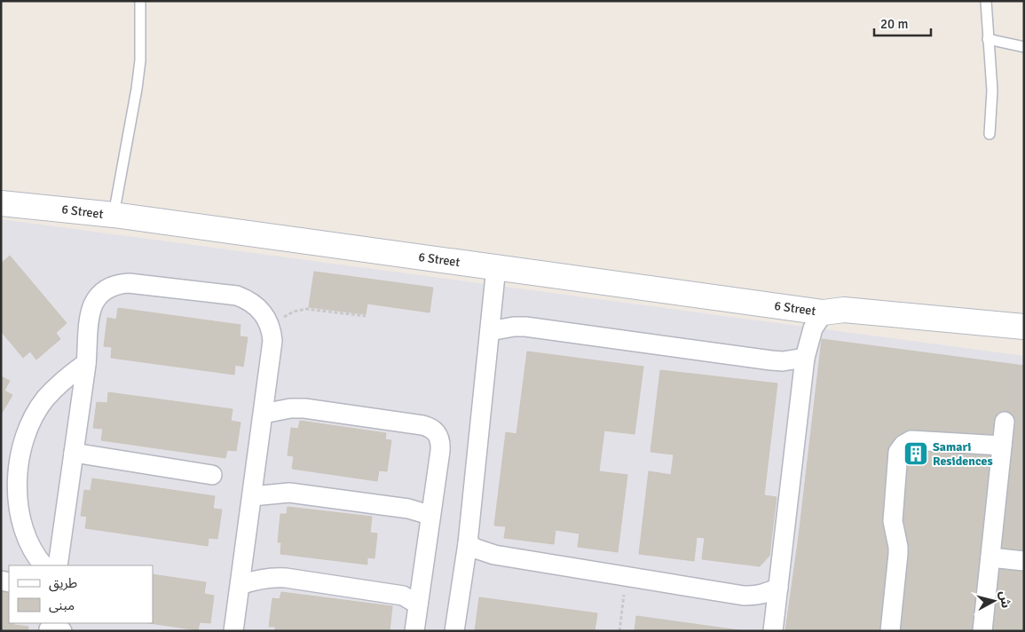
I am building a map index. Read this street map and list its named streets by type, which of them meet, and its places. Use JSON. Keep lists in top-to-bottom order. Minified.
{"streets":{"street":["6 Street"]},"places":{"building":["Samari Residences"]},"legend":["طريق","مبنى"],"scale_bar":"20 m","north":"right"}
